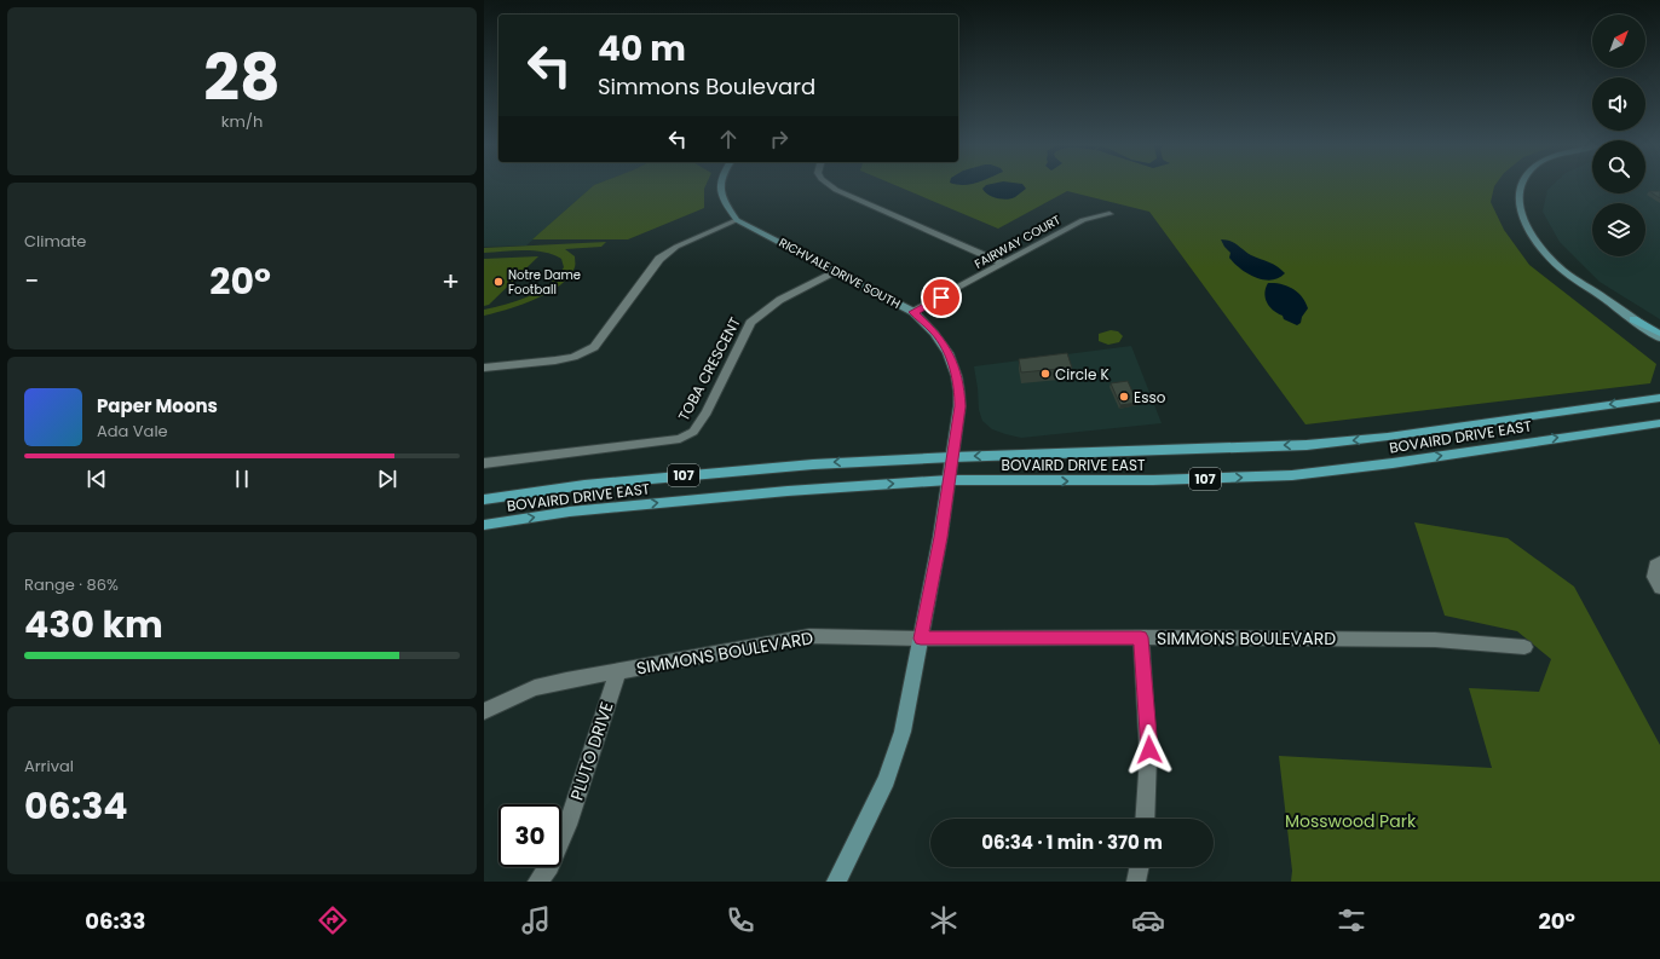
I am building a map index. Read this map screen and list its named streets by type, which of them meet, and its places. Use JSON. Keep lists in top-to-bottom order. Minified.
{"streets":{"main road":["BOVAIRD DRIVE EAST","107"],"street":["FAIRWAY COURT","RICHVALE DRIVE SOUTH","TOBA CRESCENT","SIMMONS BOULEVARD","PLUTO DRIVE"]},"crossings":[["FAIRWAY COURT","RICHVALE DRIVE SOUTH"],["RICHVALE DRIVE SOUTH","TOBA CRESCENT"],["RICHVALE DRIVE SOUTH","BOVAIRD DRIVE EAST"],["RICHVALE DRIVE SOUTH","SIMMONS BOULEVARD"],["SIMMONS BOULEVARD","PLUTO DRIVE"]],"parks":["Mosswood Park"],"places":["Notre Dame Football","Circle K","Esso"],"north":"top right","page":{"tile":[["28","km/h"],"Climate",["Range · 86%","430 km"],["Arrival","06:34"]],"turn":["40 m","Simmons Boulevard"],"heat":["−","20°","+"],"song":["Paper Moons","Ada Vale"],"limit":"30","trip":"06:34 · 1 min · 370 m","tabs":["06:33","20°"]}}
